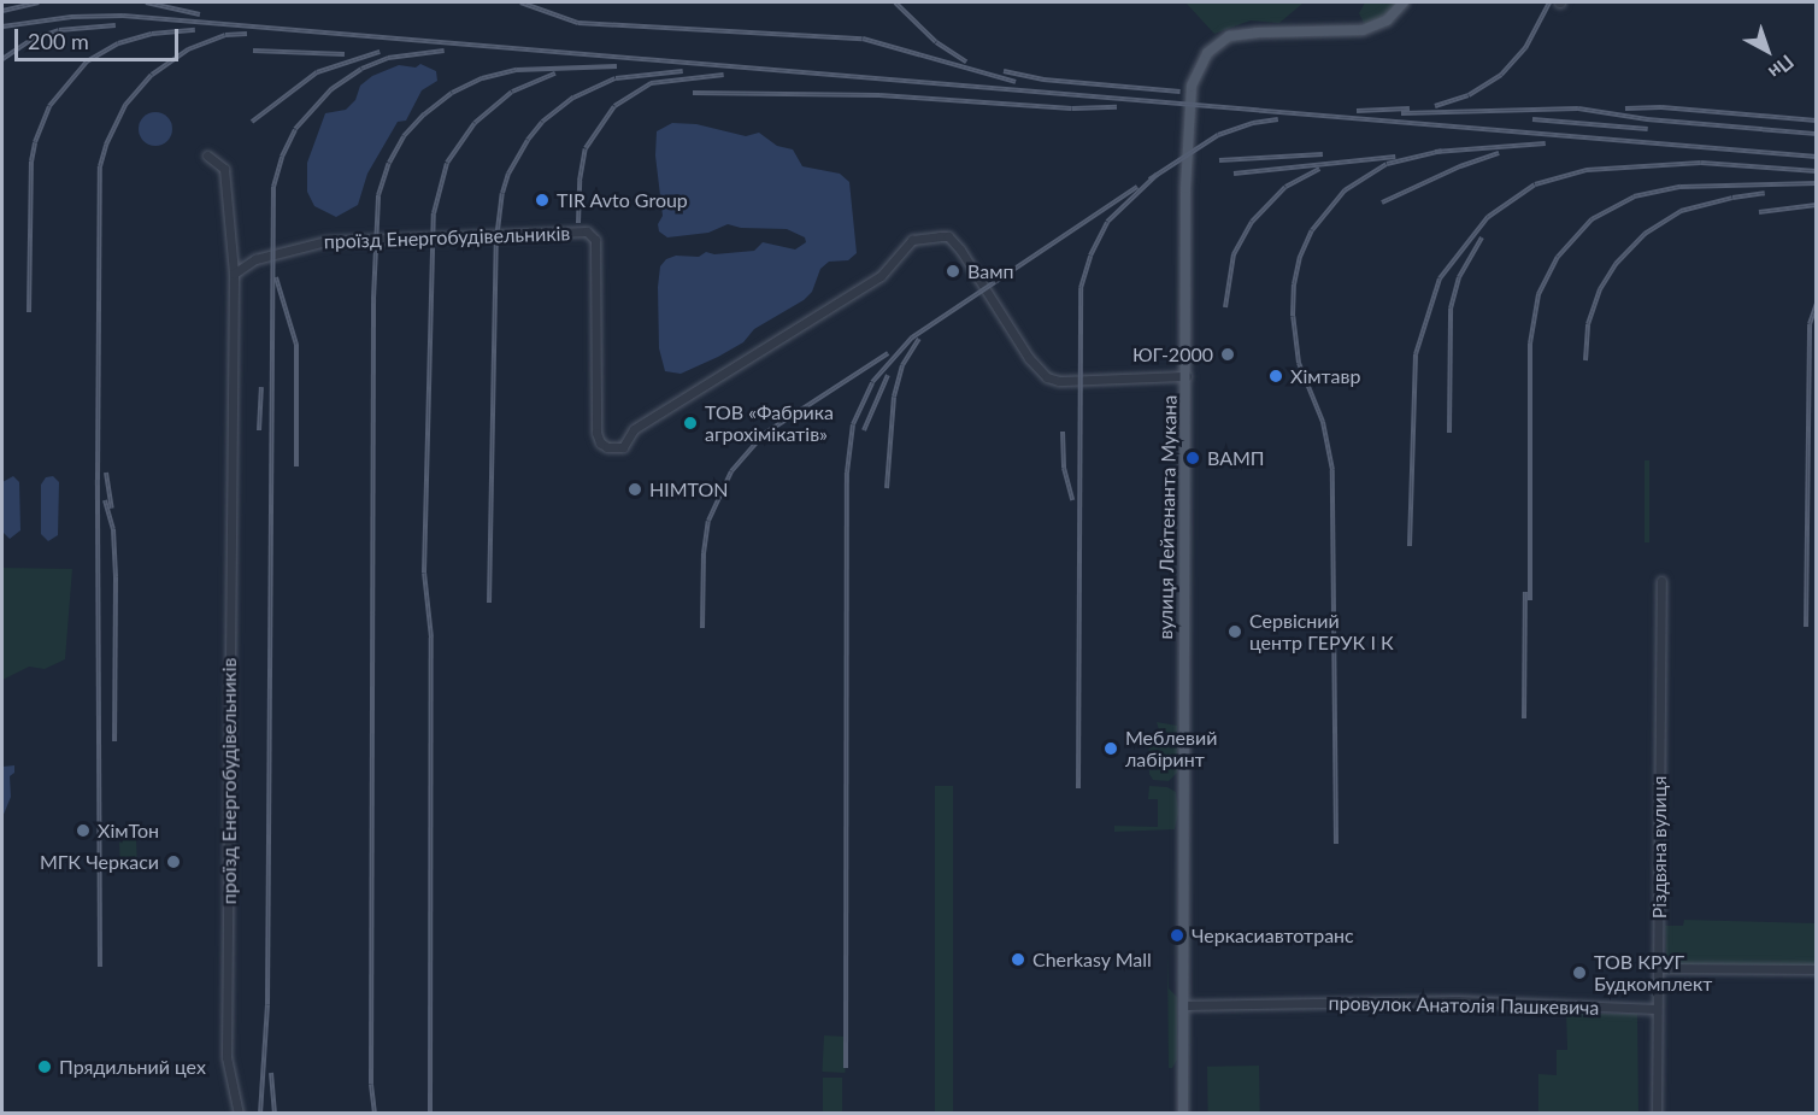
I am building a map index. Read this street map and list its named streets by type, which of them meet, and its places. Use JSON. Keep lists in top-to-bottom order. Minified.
{"streets":{"main road":["вулиця Лейтенанта Мукана"],"street":["проїзд Енергобудівельників","Різдвяна вулиця","провулок Анатолія Пашкевича"]},"crossings":[["проїзд Енергобудівельників","вулиця Лейтенанта Мукана"],["вулиця Лейтенанта Мукана","провулок Анатолія Пашкевича"],["Різдвяна вулиця","провулок Анатолія Пашкевича"]],"places":["TIR Avto Group","Вамп","ЮГ-2000","Хімтавр","ТОВ «Фабрика агрохімікатів»","ВАМП","HIMTON","Сервісний центр ГЕРУК І К","Меблевий лабіринт","ХімТон","МГК Черкаси","Черкасиавтотранс","Cherkasy Mall","ТОВ КРУГ Будкомплект","Прядильний цех"],"scale_bar":"200 m","north":"bottom right"}
